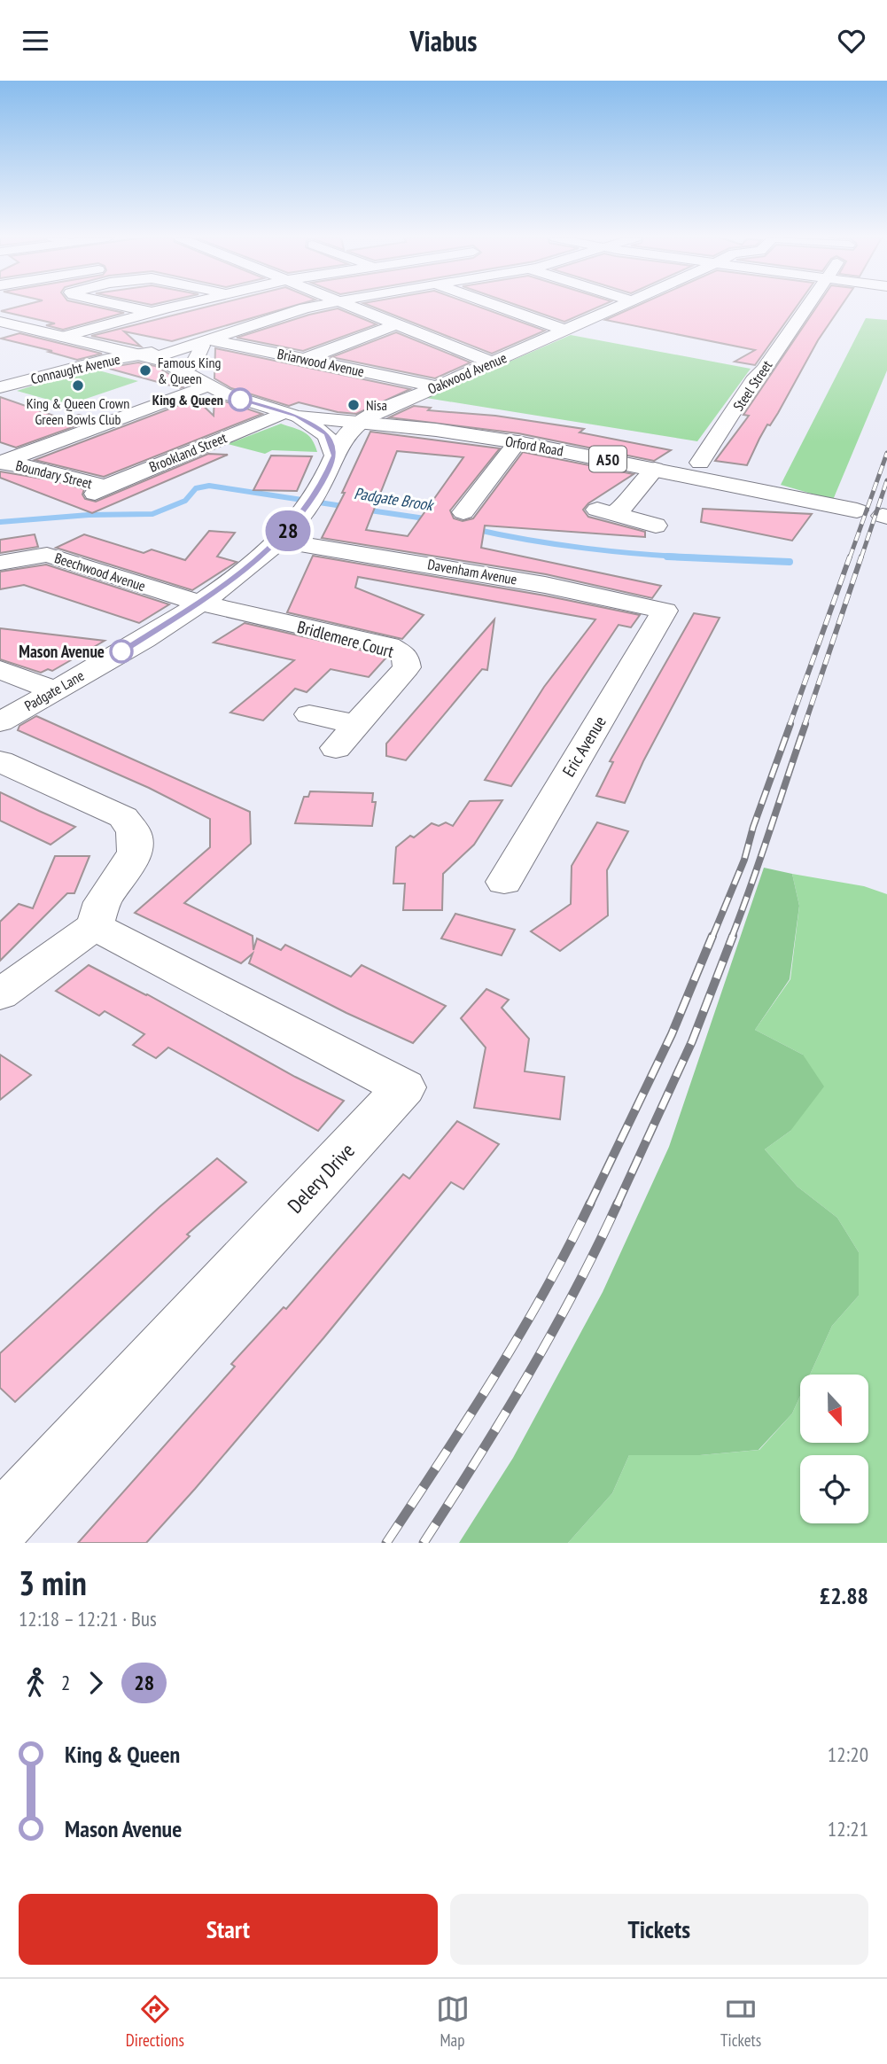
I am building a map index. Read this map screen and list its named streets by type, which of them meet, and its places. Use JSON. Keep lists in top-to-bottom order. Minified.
{"streets":{"street":["Briarwood Avenue","Connaught Avenue","Oakwood Avenue","Steel Street","Orford Road","Brookland Street","A50","Boundary Street","Beechwood Avenue","Davenham Avenue","Bridlemere Court","Padgate Lane","Eric Avenue","Delery Drive"]},"crossings":[["Briarwood Avenue","Oakwood Avenue"],["Connaught Avenue","A50"],["Oakwood Avenue","Orford Road"],["Oakwood Avenue","A50"],["Oakwood Avenue","Padgate Lane"],["Orford Road","A50"],["Orford Road","Padgate Lane"],["Brookland Street","A50"],["Brookland Street","Boundary Street"],["A50","Padgate Lane"],["Beechwood Avenue","Bridlemere Court"],["Beechwood Avenue","Padgate Lane"],["Davenham Avenue","Padgate Lane"],["Davenham Avenue","Eric Avenue"],["Bridlemere Court","Padgate Lane"]],"water":["Padgate Brook"],"places":["Famous King & Queen","King & Queen Crown Green Bowls Club","King & Queen","Nisa","Mason Avenue"],"lines":["bus line 28"],"north":"bottom","page":{"header":"Viabus","on_map":"28","heading":["3 min","12:18 – 12:21 · Bus","£2.88"],"legs":["2","28"],"list":[{"name":"King & Queen","value":"12:20"},{"name":"Mason Avenue","value":"12:21"}],"buttons":["Start","Tickets"],"tabs":["Directions","Map","Tickets"]}}
